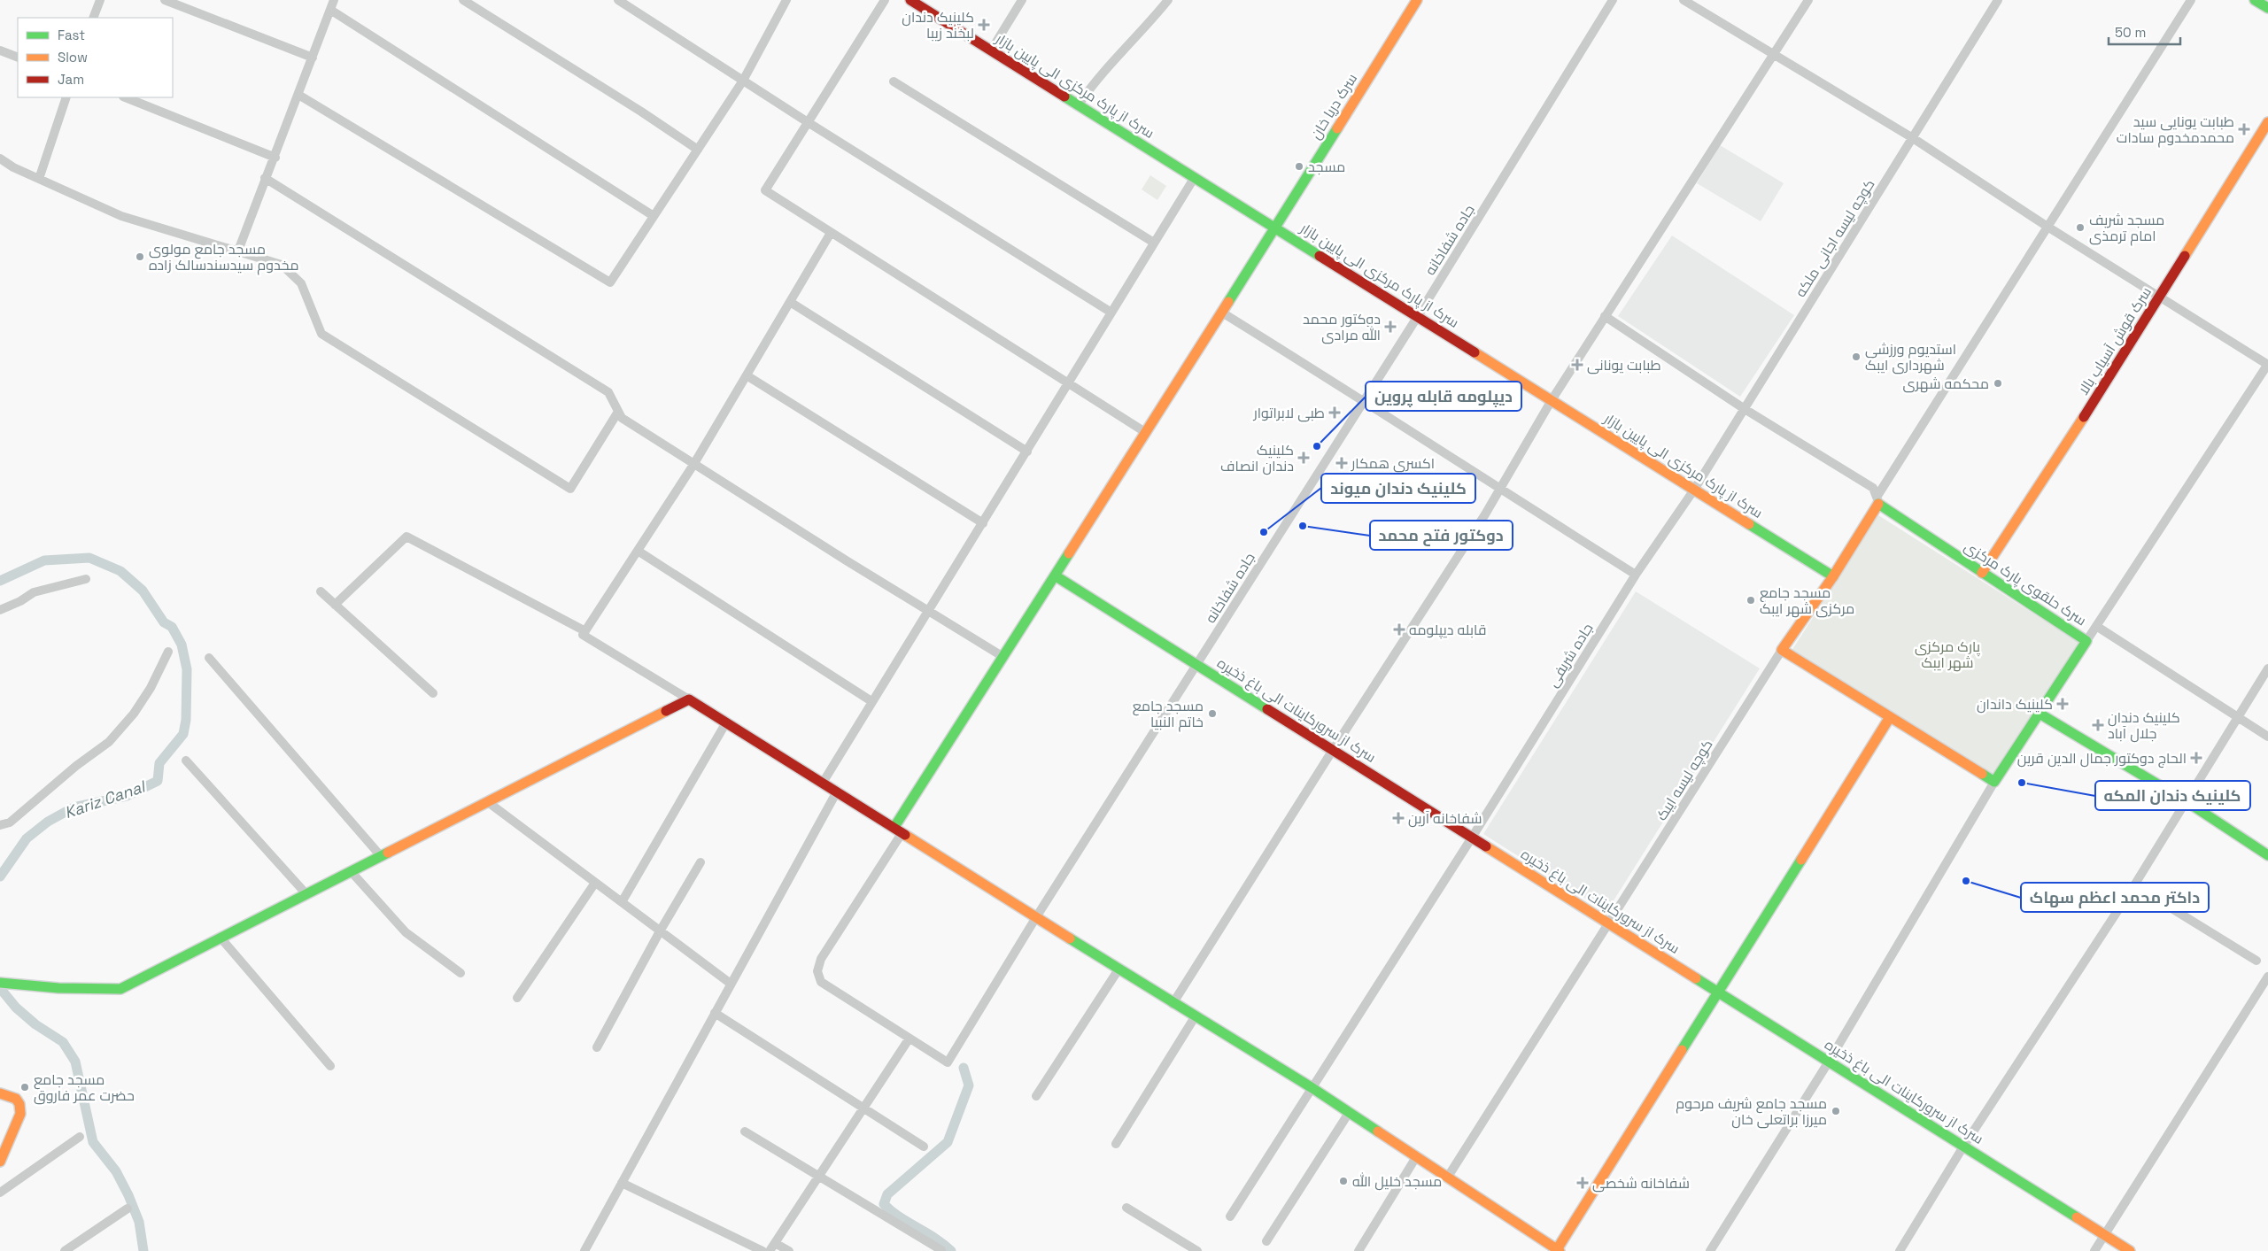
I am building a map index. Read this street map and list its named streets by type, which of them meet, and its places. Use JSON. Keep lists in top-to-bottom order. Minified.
{"streets":{"street":["سرک از پارک مرکزی الی پایین بازار","سرک دریا خان","کوچه لیسه اجانی ملکه","جاده شفاخانه","سرک قوش آسیاب بالا","سرک حلقوی پارک مرکزی","جاده شریفی","سرک از سرورکاینات الی باغ ذخیره","کوچه لیسه ایبک"]},"crossings":[["سرک از پارک مرکزی الی پایین بازار","سرک دریا خان"],["سرک از پارک مرکزی الی پایین بازار","کوچه لیسه اجانی ملکه"],["سرک از پارک مرکزی الی پایین بازار","جاده شفاخانه"],["سرک از پارک مرکزی الی پایین بازار","جاده شریفی"],["سرک دریا خان","سرک از سرورکاینات الی باغ ذخیره"],["کوچه لیسه اجانی ملکه","جاده شریفی"],["جاده شفاخانه","سرک از سرورکاینات الی باغ ذخیره"],["سرک قوش آسیاب بالا","سرک حلقوی پارک مرکزی"],["جاده شریفی","سرک از سرورکاینات الی باغ ذخیره"],["سرک از سرورکاینات الی باغ ذخیره","کوچه لیسه ایبک"]],"water":["Kariz Canal"],"parks":["پارک مرکزی شهر ایبک"],"places":{"health":["کلینیک دندان لبخند زیبا","طبابت یونایی سید محمدمخدوم سادات","دوکتور محمد الله مرادی","طبابت یونانی","طبی لابراتوار","کلینیک دندان انصاف","اکسری همکار","قابله دیپلومه","کلینیک داندان","کلینیک دندان جلال آباد","الحاج دوکتور جمال الدین قرین","شفاخانه آرین","شفاخانه شخصی"],"other":["مسجد","مسجد شریف امام ترمذی","مسجد جامع مولوی مخدوم سیدسندسالک زاده","استدیوم ورزشی شهرداری ایبک","محکمه شهری","دیپلومه قابله پروین","دوکتور فتح محمد","کلینیک دندان میوند","مسجد جامع مرکزی شهر ایبک","مسجد جامع خاتم النبیا","کلینیک دندان المکه","داکتر محمد اعظم سهاک","مسجد جامع حضرت عمر فاروق","مسجد جامع شریف مرحوم میرزا براتعلی خان","مسجد خلیل الله"]},"legend":["Fast","Slow","Jam"],"scale_bar":"50 m"}
